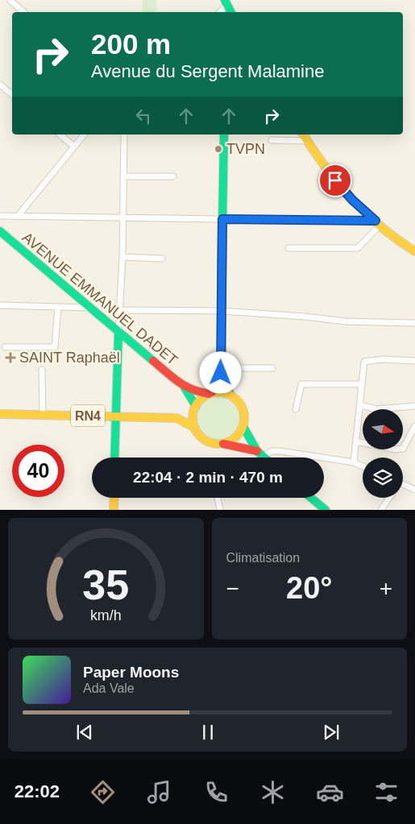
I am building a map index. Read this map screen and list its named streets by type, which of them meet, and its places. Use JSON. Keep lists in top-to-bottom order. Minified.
{"streets":{"main road":["AVENUE EMMANUEL DADET","RN4"]},"crossings":[["AVENUE EMMANUEL DADET","RN4"]],"places":{"other":["TVPN"],"health":["SAINT Raphaël"]},"north":"right","page":{"turn":["200 m","Avenue du Sergent Malamine"],"limit":"40","trip":"22:04 · 2 min · 470 m","tile":"Climatisation","heat":["−","20°","+"],"song":["Paper Moons","Ada Vale"],"tabs":"22:02","gauge":["35","km/h"]}}
